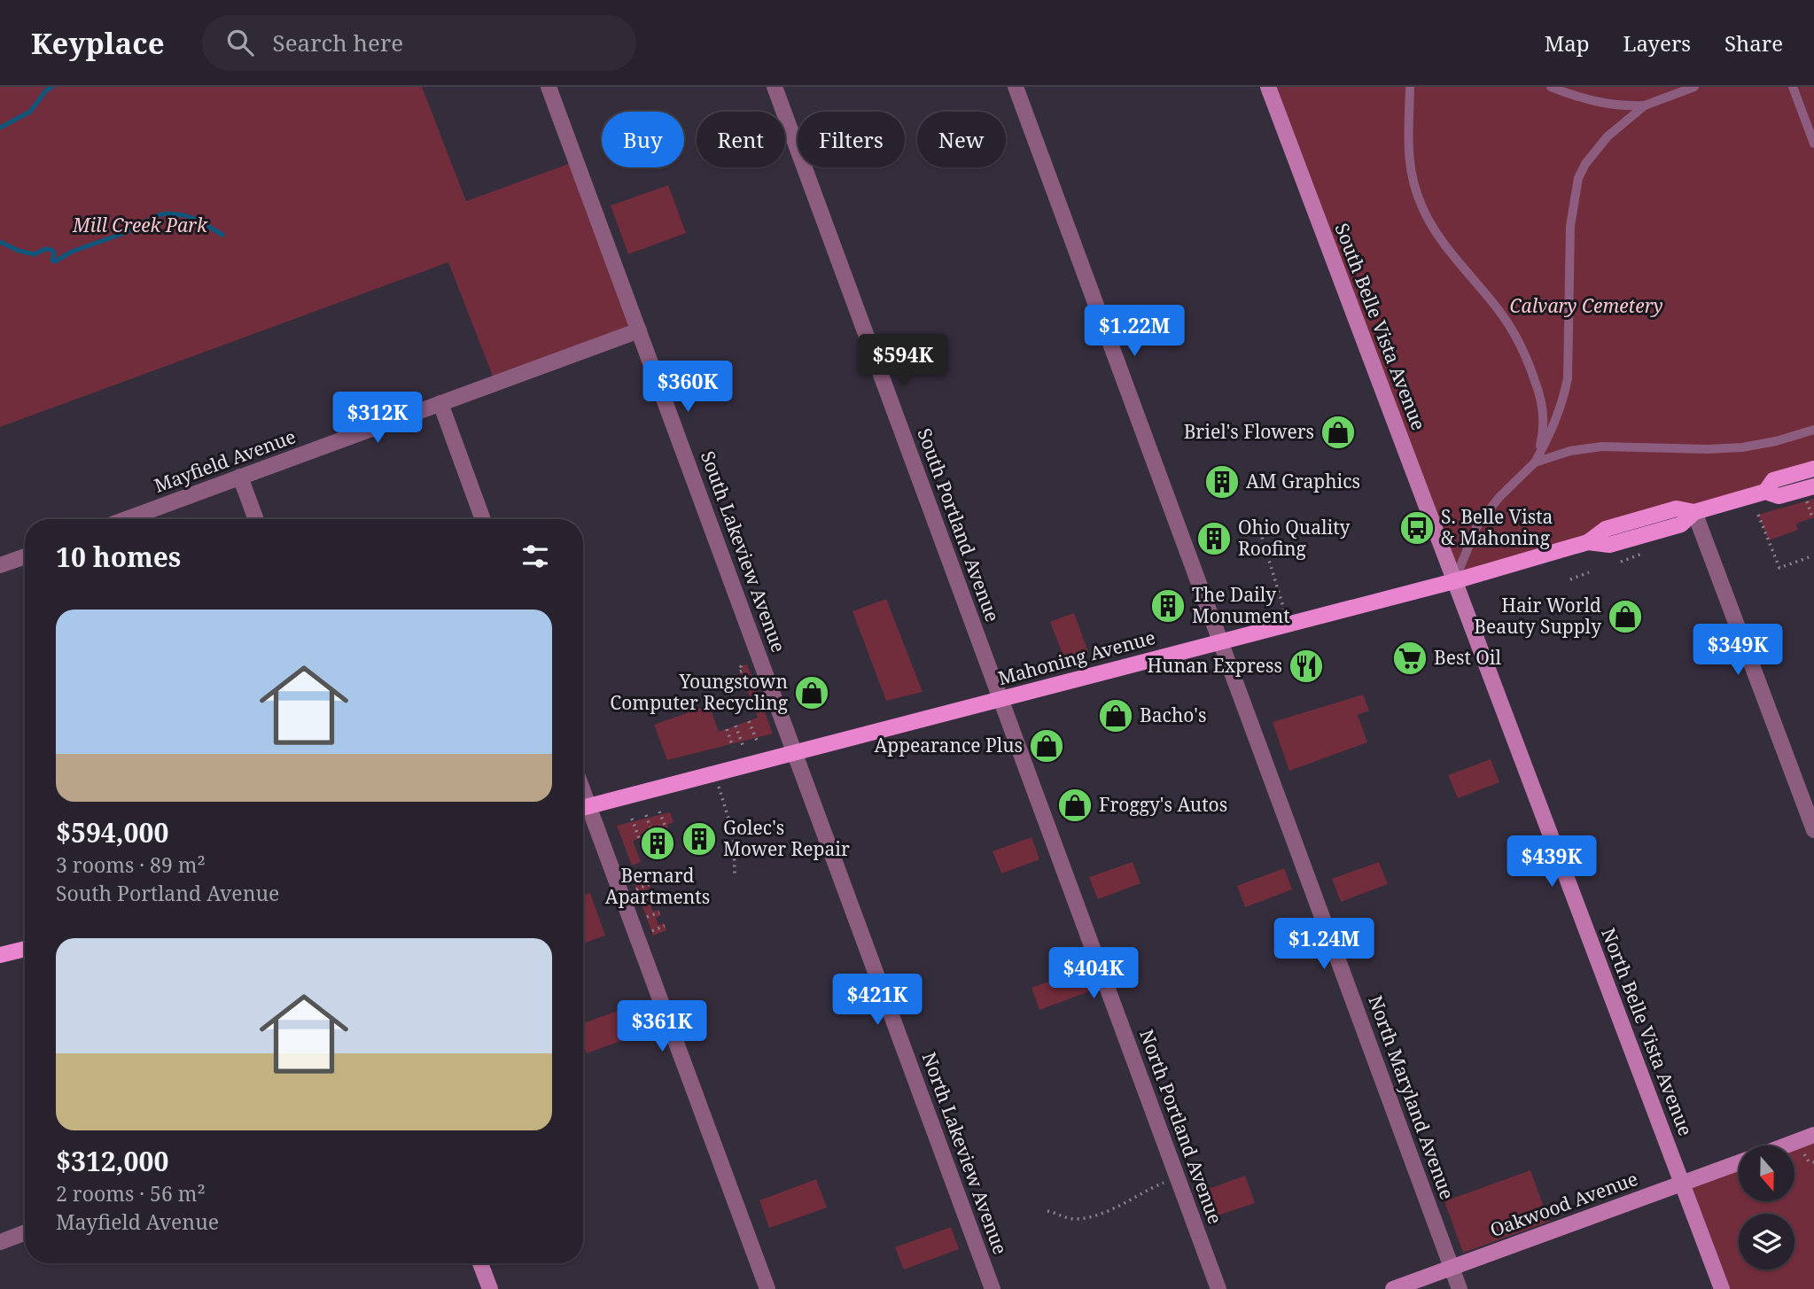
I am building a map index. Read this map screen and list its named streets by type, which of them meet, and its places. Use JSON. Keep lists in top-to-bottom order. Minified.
{"streets":{"main road":["Mahoning Avenue"],"street":["South Belle Vista Avenue","Mayfield Avenue","South Portland Avenue","South Lakeview Avenue","North Belle Vista Avenue","North Maryland Avenue","North Portland Avenue","North Lakeview Avenue","Oakwood Avenue"]},"crossings":[["South Belle Vista Avenue","Mahoning Avenue"],["South Belle Vista Avenue","North Belle Vista Avenue"],["Mayfield Avenue","South Lakeview Avenue"],["South Portland Avenue","Mahoning Avenue"],["South Portland Avenue","North Portland Avenue"],["South Lakeview Avenue","Mahoning Avenue"],["South Lakeview Avenue","North Lakeview Avenue"],["Mahoning Avenue","North Belle Vista Avenue"],["Mahoning Avenue","North Maryland Avenue"],["Mahoning Avenue","North Portland Avenue"],["Mahoning Avenue","North Lakeview Avenue"],["North Belle Vista Avenue","Oakwood Avenue"],["North Maryland Avenue","Oakwood Avenue"]],"parks":["Mill Creek Park","Calvary Cemetery"],"places":{"shop":["Briel's Flowers","Hair World Beauty Supply","Youngstown Computer Recycling","Bacho's","Appearance Plus","Froggy's Autos"],"building":["AM Graphics","Ohio Quality Roofing","The Daily Monument","Golec's Mower Repair","Bernard Apartments"],"bus stop":["S. Belle Vista & Mahoning"],"supermarket":["Best Oil"],"restaurant":["Hunan Express"]},"north":"bottom","page":{"header":"Keyplace","search":"Search here","nav":["Map","Layers","Share"],"chip":["Buy","Rent","Filters","New"],"price":["$1.22M","$594K","$360K","$312K","$349K","$439K","$1.24M","$404K","$421K","$361K"],"heading":"10 homes","list":[{"name":"$594,000","note":"3 rooms · 89 m² · South Portland Avenue"},{"name":"$312,000","note":"2 rooms · 56 m² · Mayfield Avenue"}]}}
